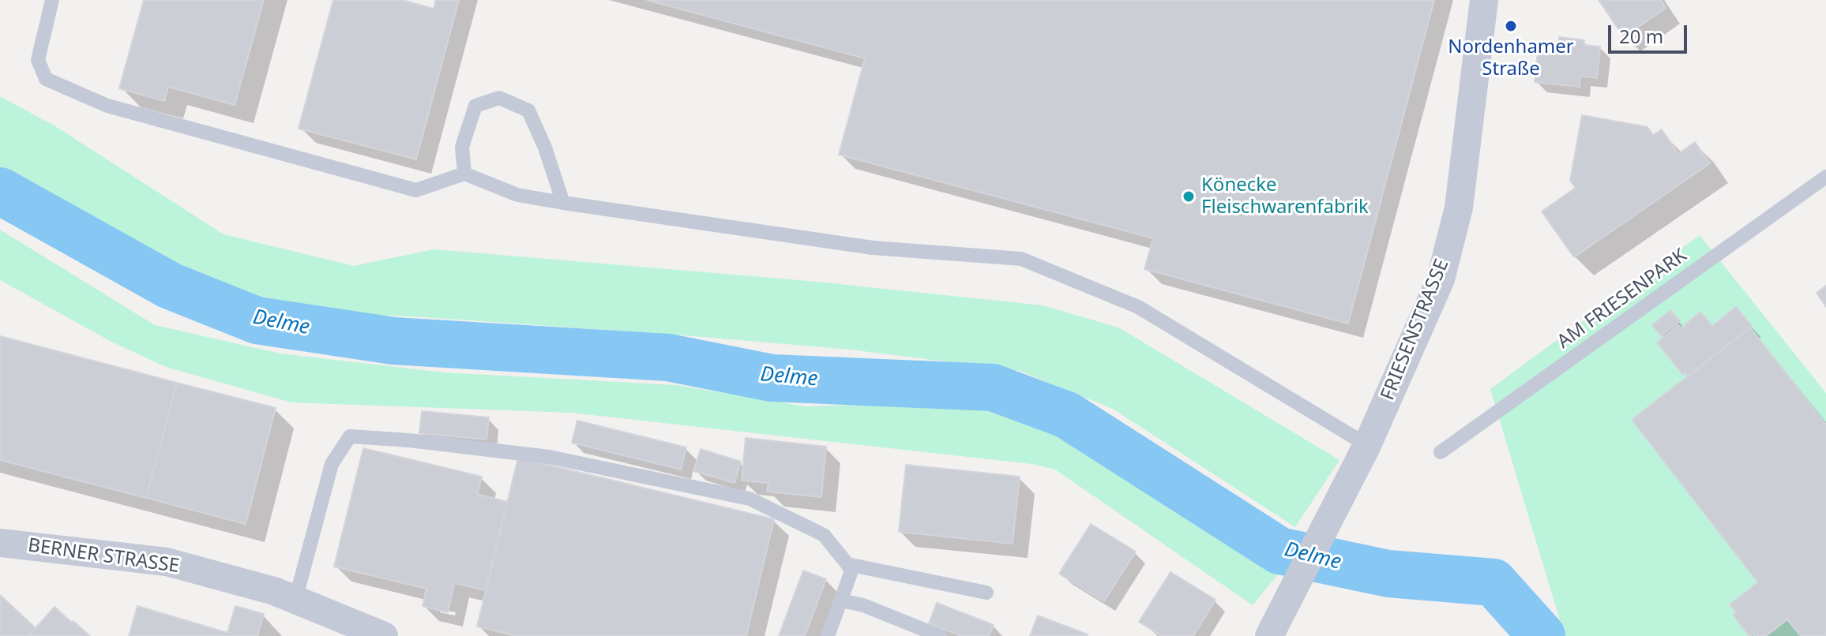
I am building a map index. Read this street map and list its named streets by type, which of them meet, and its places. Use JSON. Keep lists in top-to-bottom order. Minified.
{"streets":{"street":["FRIESENSTRASSE","BERNER STRASSE"],"lane":["AM FRIESENPARK"]},"water":["Delme"],"places":["Nordenhamer Straße","Könecke Fleischwarenfabrik"],"scale_bar":"20 m"}
